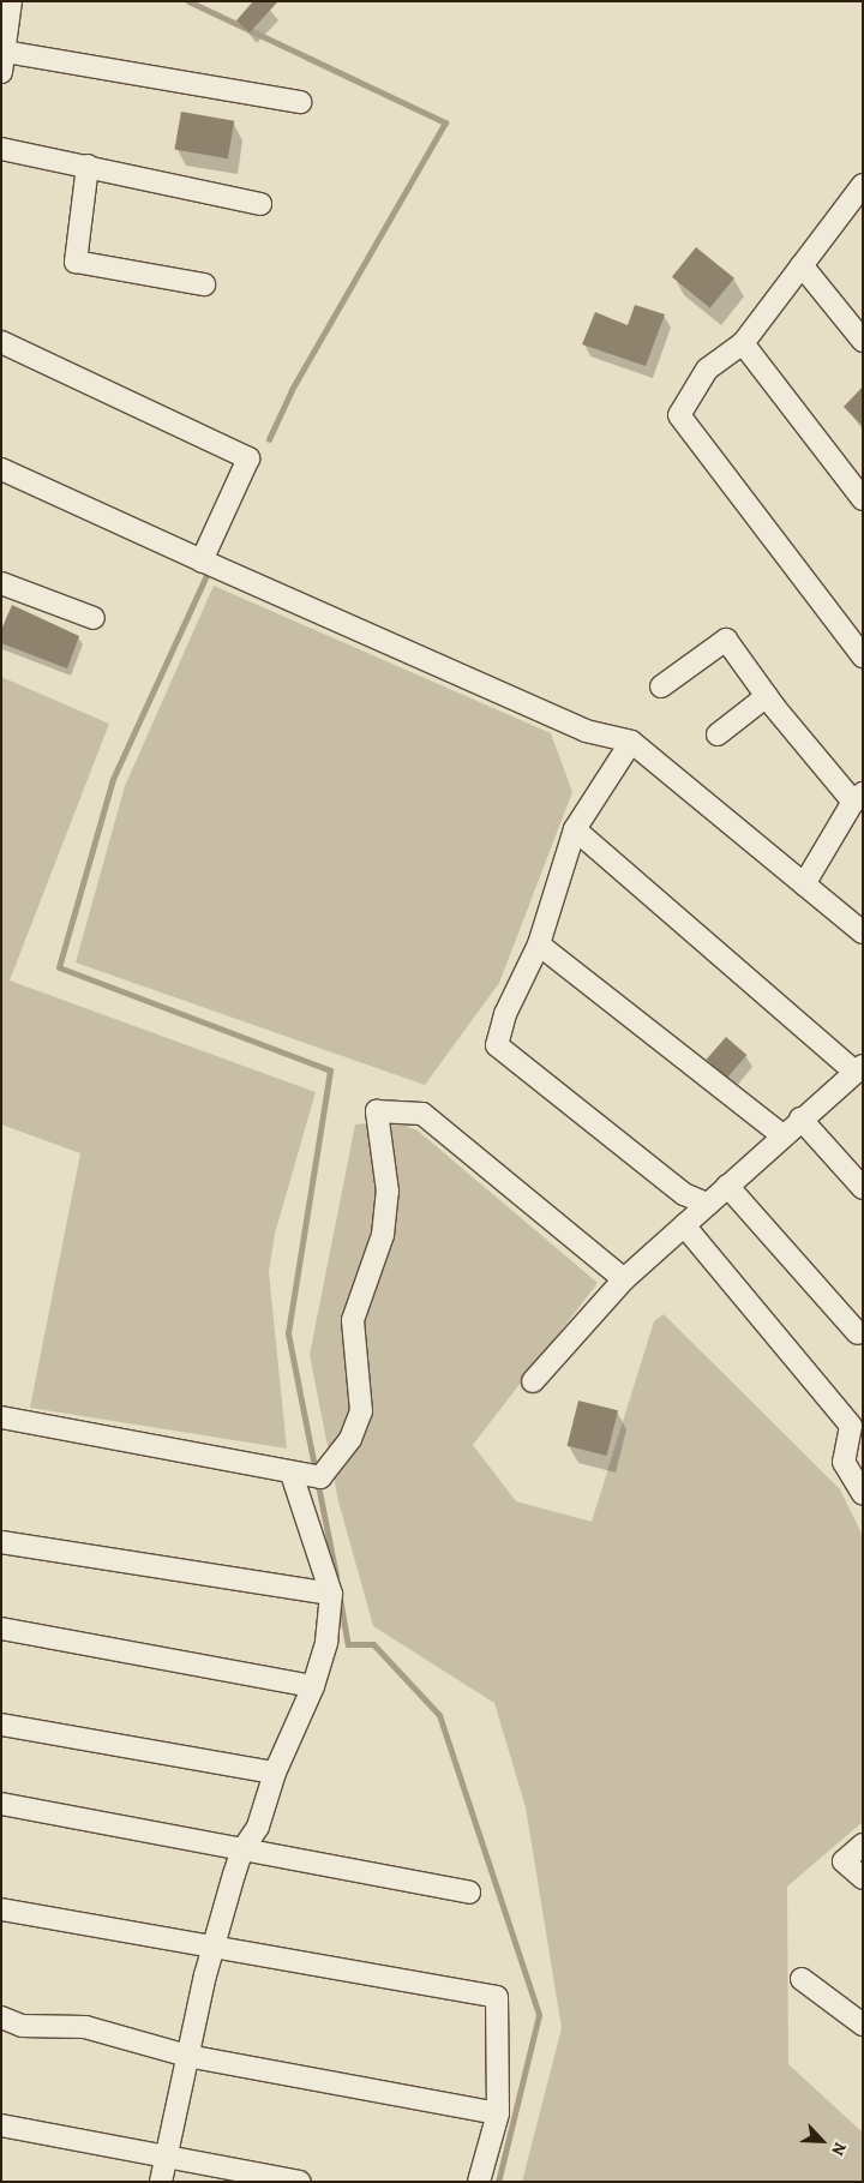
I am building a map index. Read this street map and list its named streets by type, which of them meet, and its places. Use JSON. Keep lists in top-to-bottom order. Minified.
{"north":"bottom right"}
